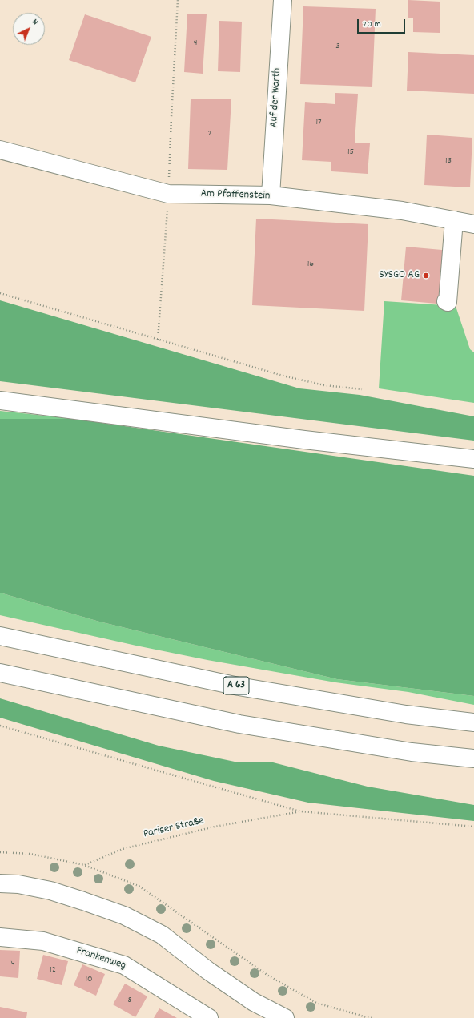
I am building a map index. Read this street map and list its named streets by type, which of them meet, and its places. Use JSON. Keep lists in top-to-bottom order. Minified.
{"streets":{"main road":["Auf der Warth","Am Pfaffenstein","A 63","Frankenweg"],"path":["Pariser Straße"]},"crossings":[["Auf der Warth","Am Pfaffenstein"]],"places":["SYSGO AG"],"house_numbers":["4","3","17","2","15","13","16","14","12","10","8"],"scale_bar":"20 m","north":"top right"}
